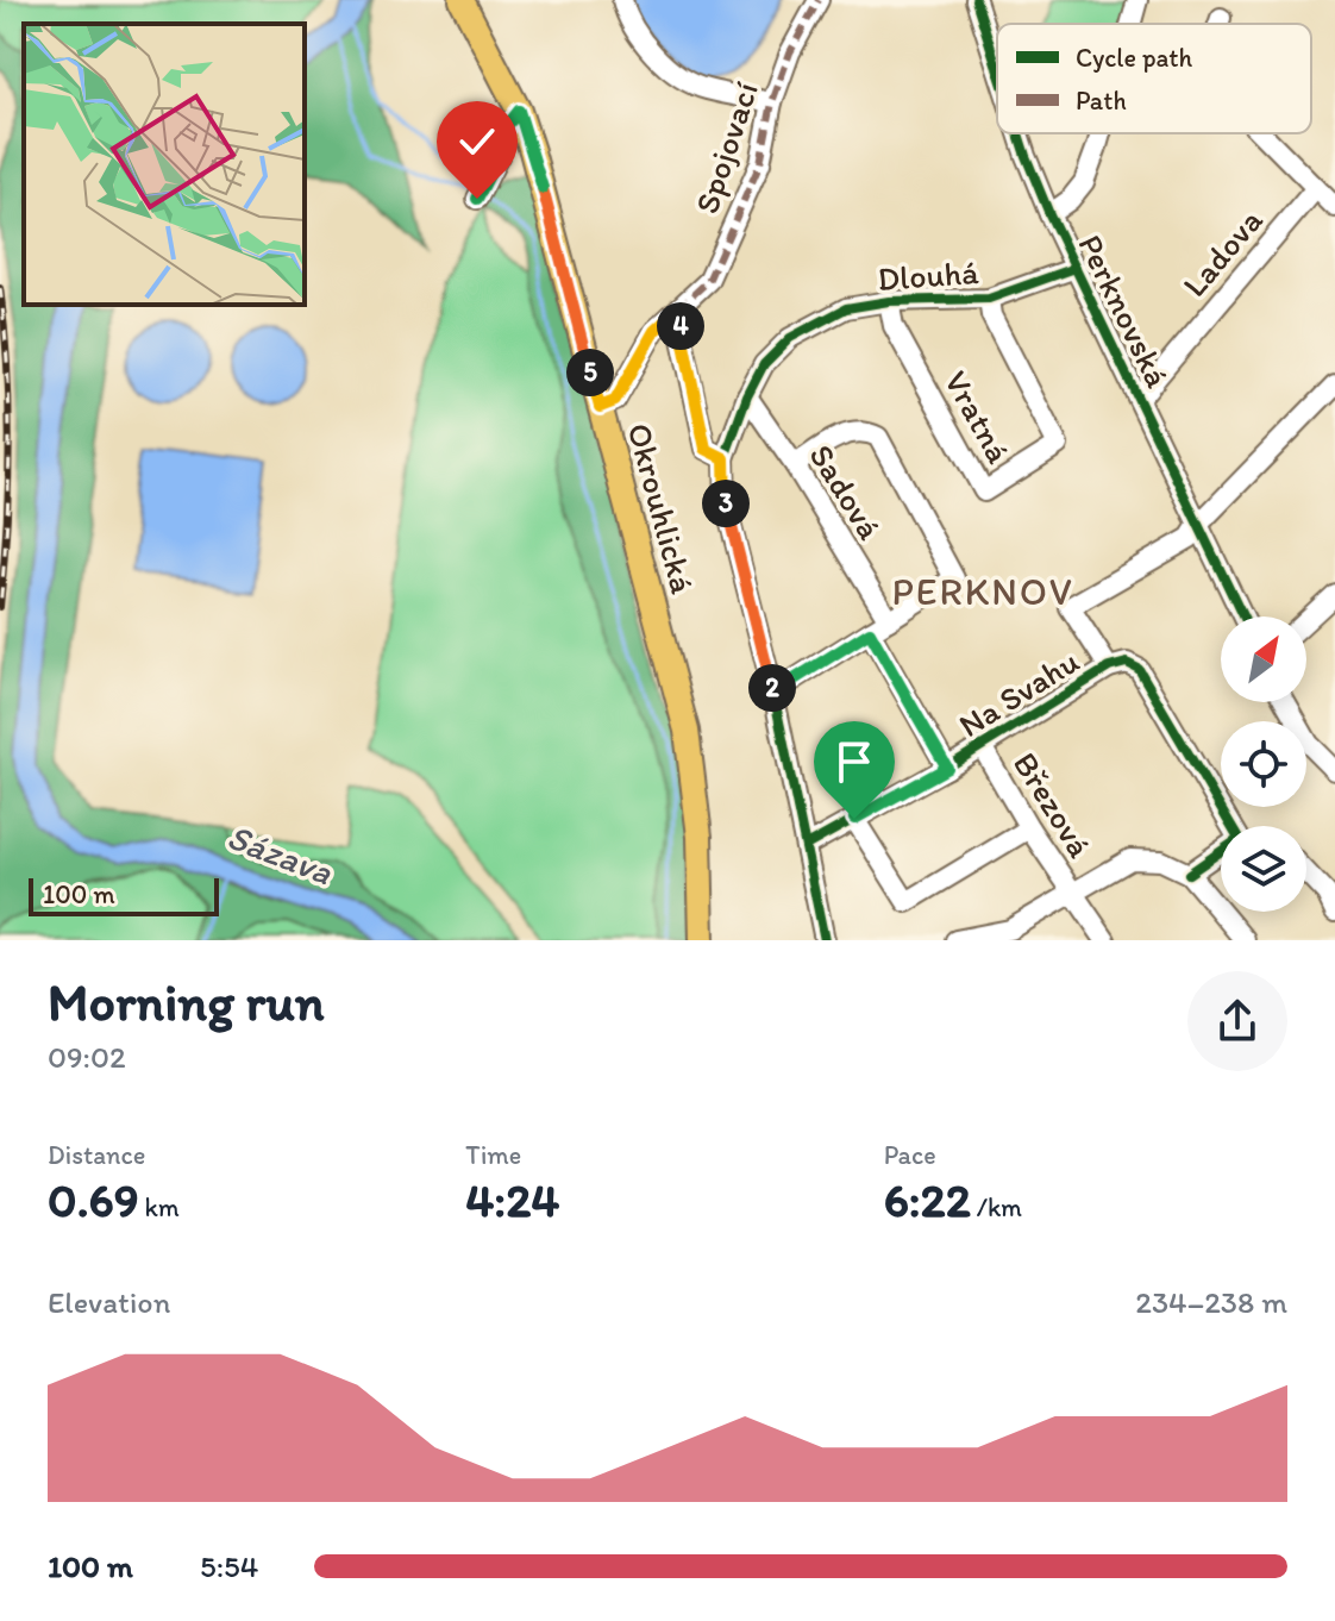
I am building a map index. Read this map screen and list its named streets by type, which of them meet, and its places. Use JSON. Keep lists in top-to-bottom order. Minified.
{"streets":{"main road":["Okrouhlická"],"street":["Spojovací","Ladova","Dlouhá","Perknovská","Vratná","Sadová","Na Svahu","Březová"]},"crossings":[["Spojovací","Okrouhlická"],["Ladova","Perknovská"],["Dlouhá","Perknovská"],["Dlouhá","Vratná"],["Dlouhá","Sadová"],["Dlouhá","Na Svahu"],["Perknovská","Na Svahu"],["Na Svahu","Březová"]],"districts":["PERKNOV"],"water":["Sázava"],"legend":["Cycle path","Path"],"scale_bar":"100 m","north":"top right","page":{"pins":["4","5","3","2"],"scale":"100 m","heading":["Morning run","09:02"],"stats":[["Distance","0.69 km"],["Time","4:24"],["Pace","6:22 /km"]],"chart":["Elevation","234–238 m"],"list":[{"name":"100 m","note":"5:54"}]}}
